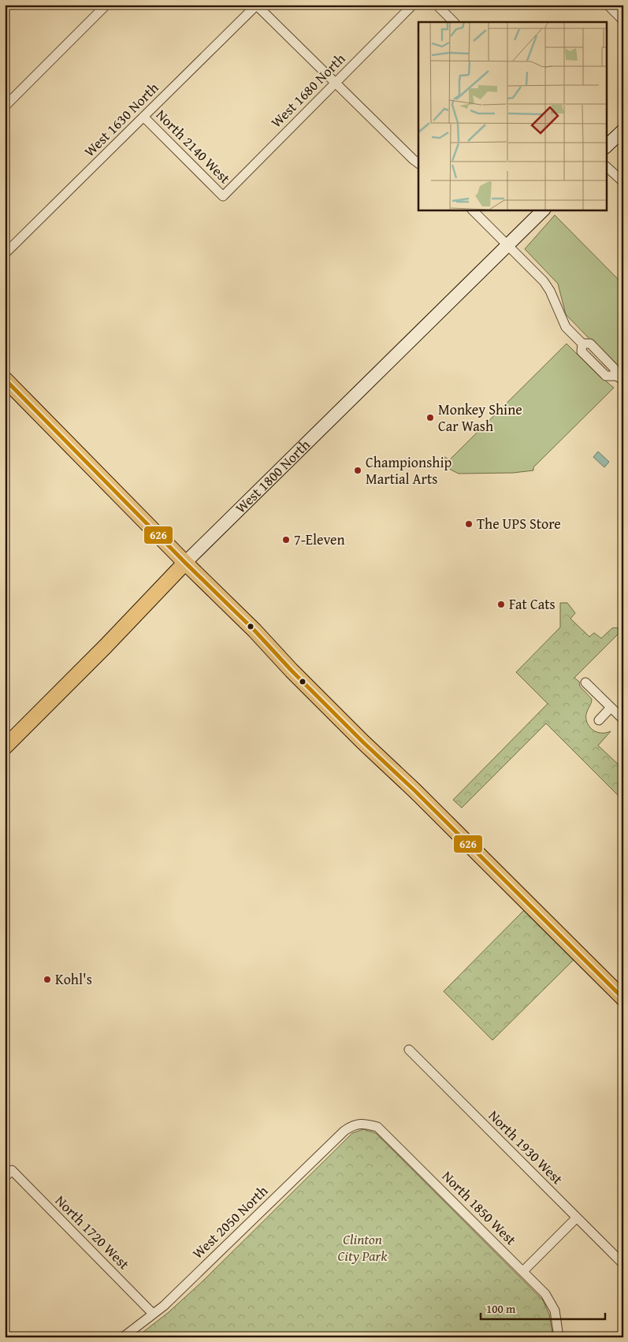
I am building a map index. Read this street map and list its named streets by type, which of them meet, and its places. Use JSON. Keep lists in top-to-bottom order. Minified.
{"streets":{"main road":["West 1800 North"],"street":["West 1680 North","West 1630 North","North 2140 West","North 1930 West","North 1850 West","West 2050 North","North 1720 West"]},"crossings":[["West 1680 North","North 2140 West"],["West 1630 North","North 2140 West"],["North 1850 West","West 2050 North"],["West 2050 North","North 1720 West"]],"parks":["Clinton City Park"],"places":["Monkey Shine Car Wash","Championship Martial Arts","The UPS Store","7-Eleven","Fat Cats","Kohl's"],"lines":["transit line 626"],"scale_bar":"100 m"}
